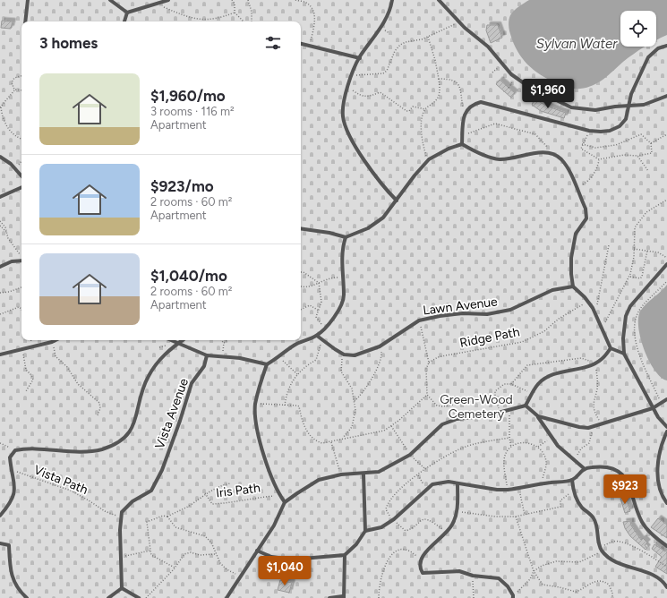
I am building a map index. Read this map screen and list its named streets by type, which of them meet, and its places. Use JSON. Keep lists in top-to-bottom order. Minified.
{"streets":{"lane":["Lawn Avenue","Vista Avenue"],"path":["Ridge Path","Vista Path","Iris Path"]},"crossings":[["Vista Avenue","Vista Path"]],"water":["Sylvan Water"],"parks":["Green-Wood Cemetery"],"page":{"heading":"3 homes","list":[{"name":"$1,960/mo","note":"3 rooms · 116 m² · Apartment"},{"name":"$923/mo","note":"2 rooms · 60 m² · Apartment"},{"name":"$1,040/mo","note":"2 rooms · 60 m² · Apartment"}],"price":["$1,960","$923","$1,040"]}}
